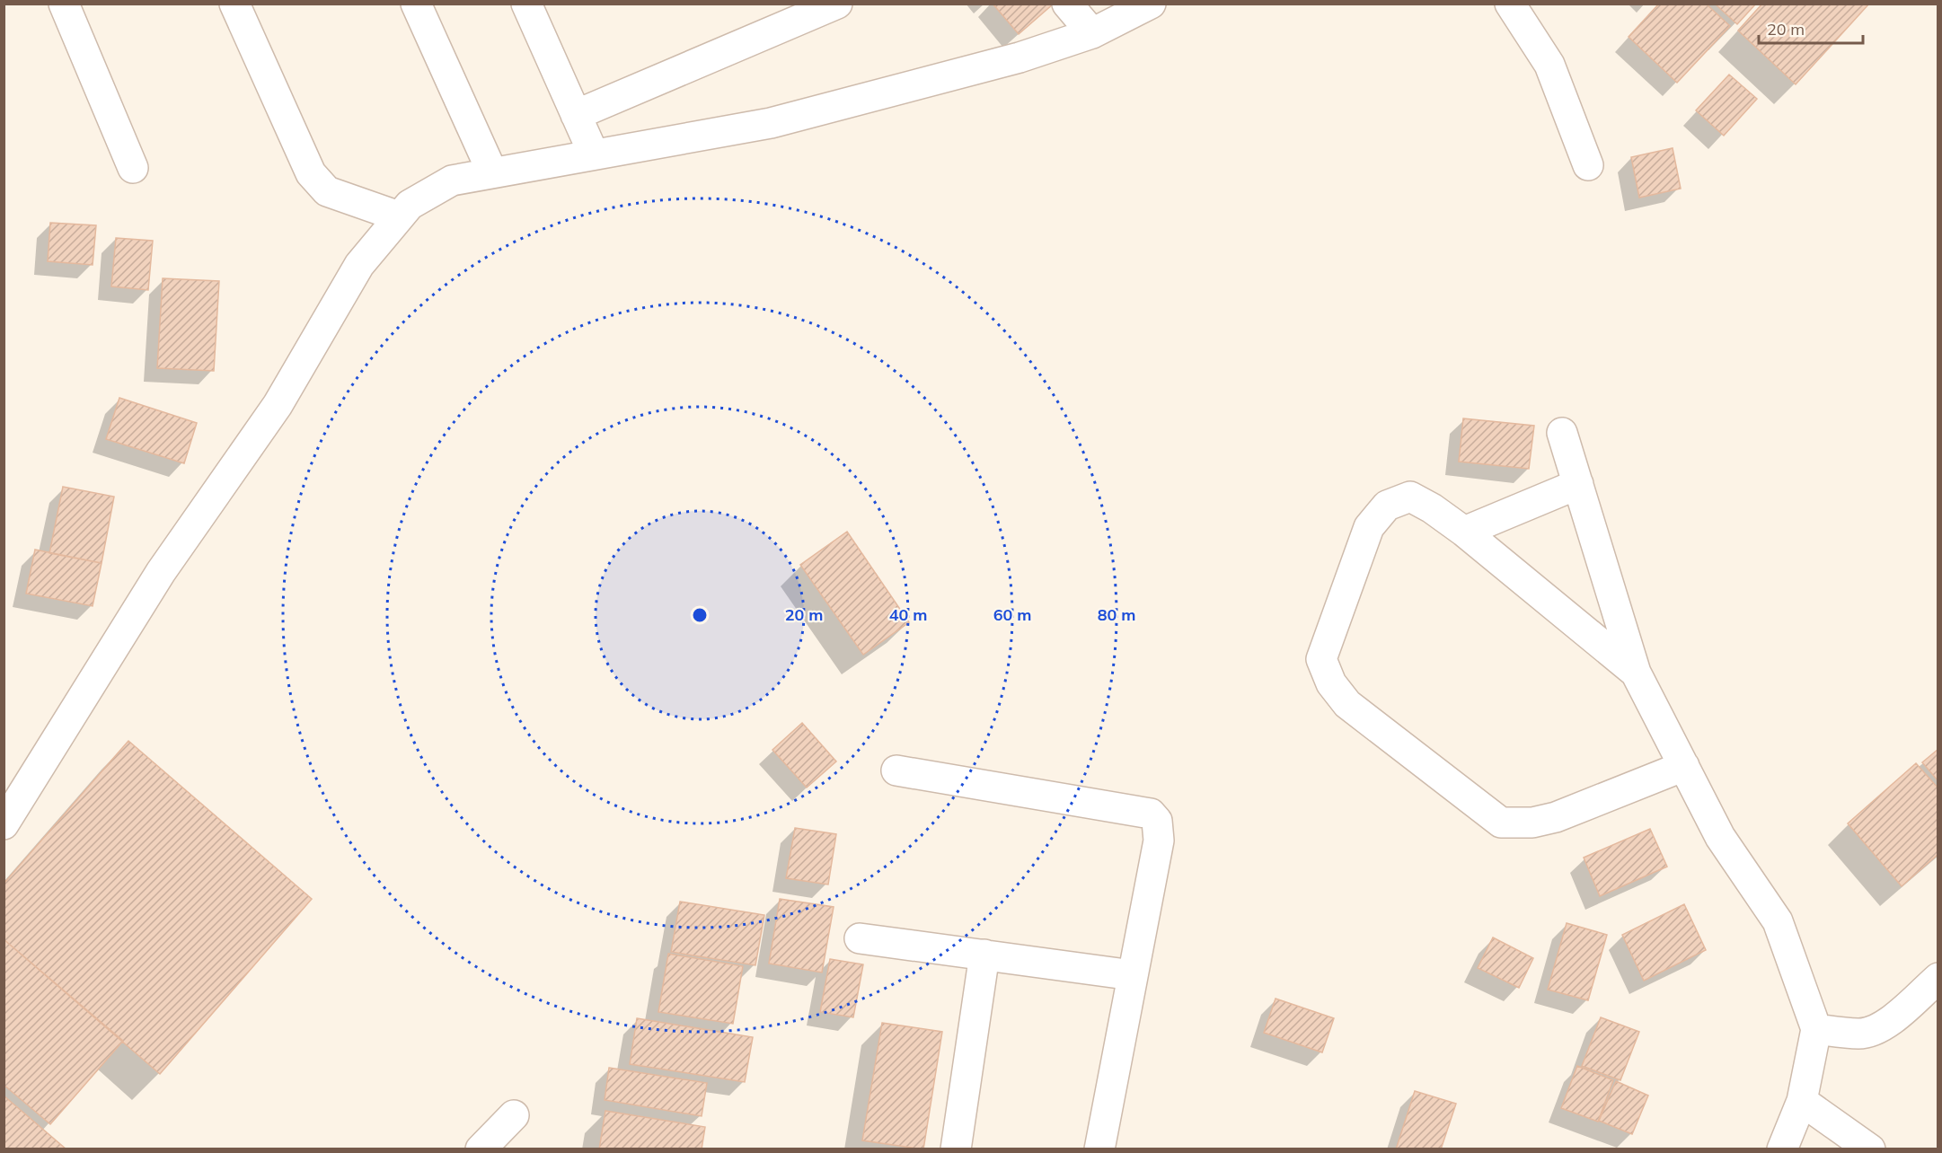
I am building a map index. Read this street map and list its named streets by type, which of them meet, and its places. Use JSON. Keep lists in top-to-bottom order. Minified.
{"scale_bar":"20 m","rings":["20 m","40 m","60 m","80 m"]}
